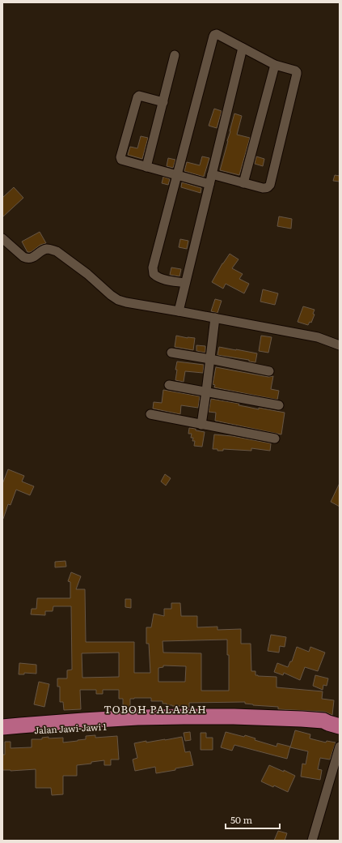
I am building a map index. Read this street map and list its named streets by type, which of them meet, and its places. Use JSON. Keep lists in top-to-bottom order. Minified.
{"streets":{"highway":["Jalan Jawi-Jawi 1"]},"districts":["TOBOH PALABAH"],"scale_bar":"50 m"}
